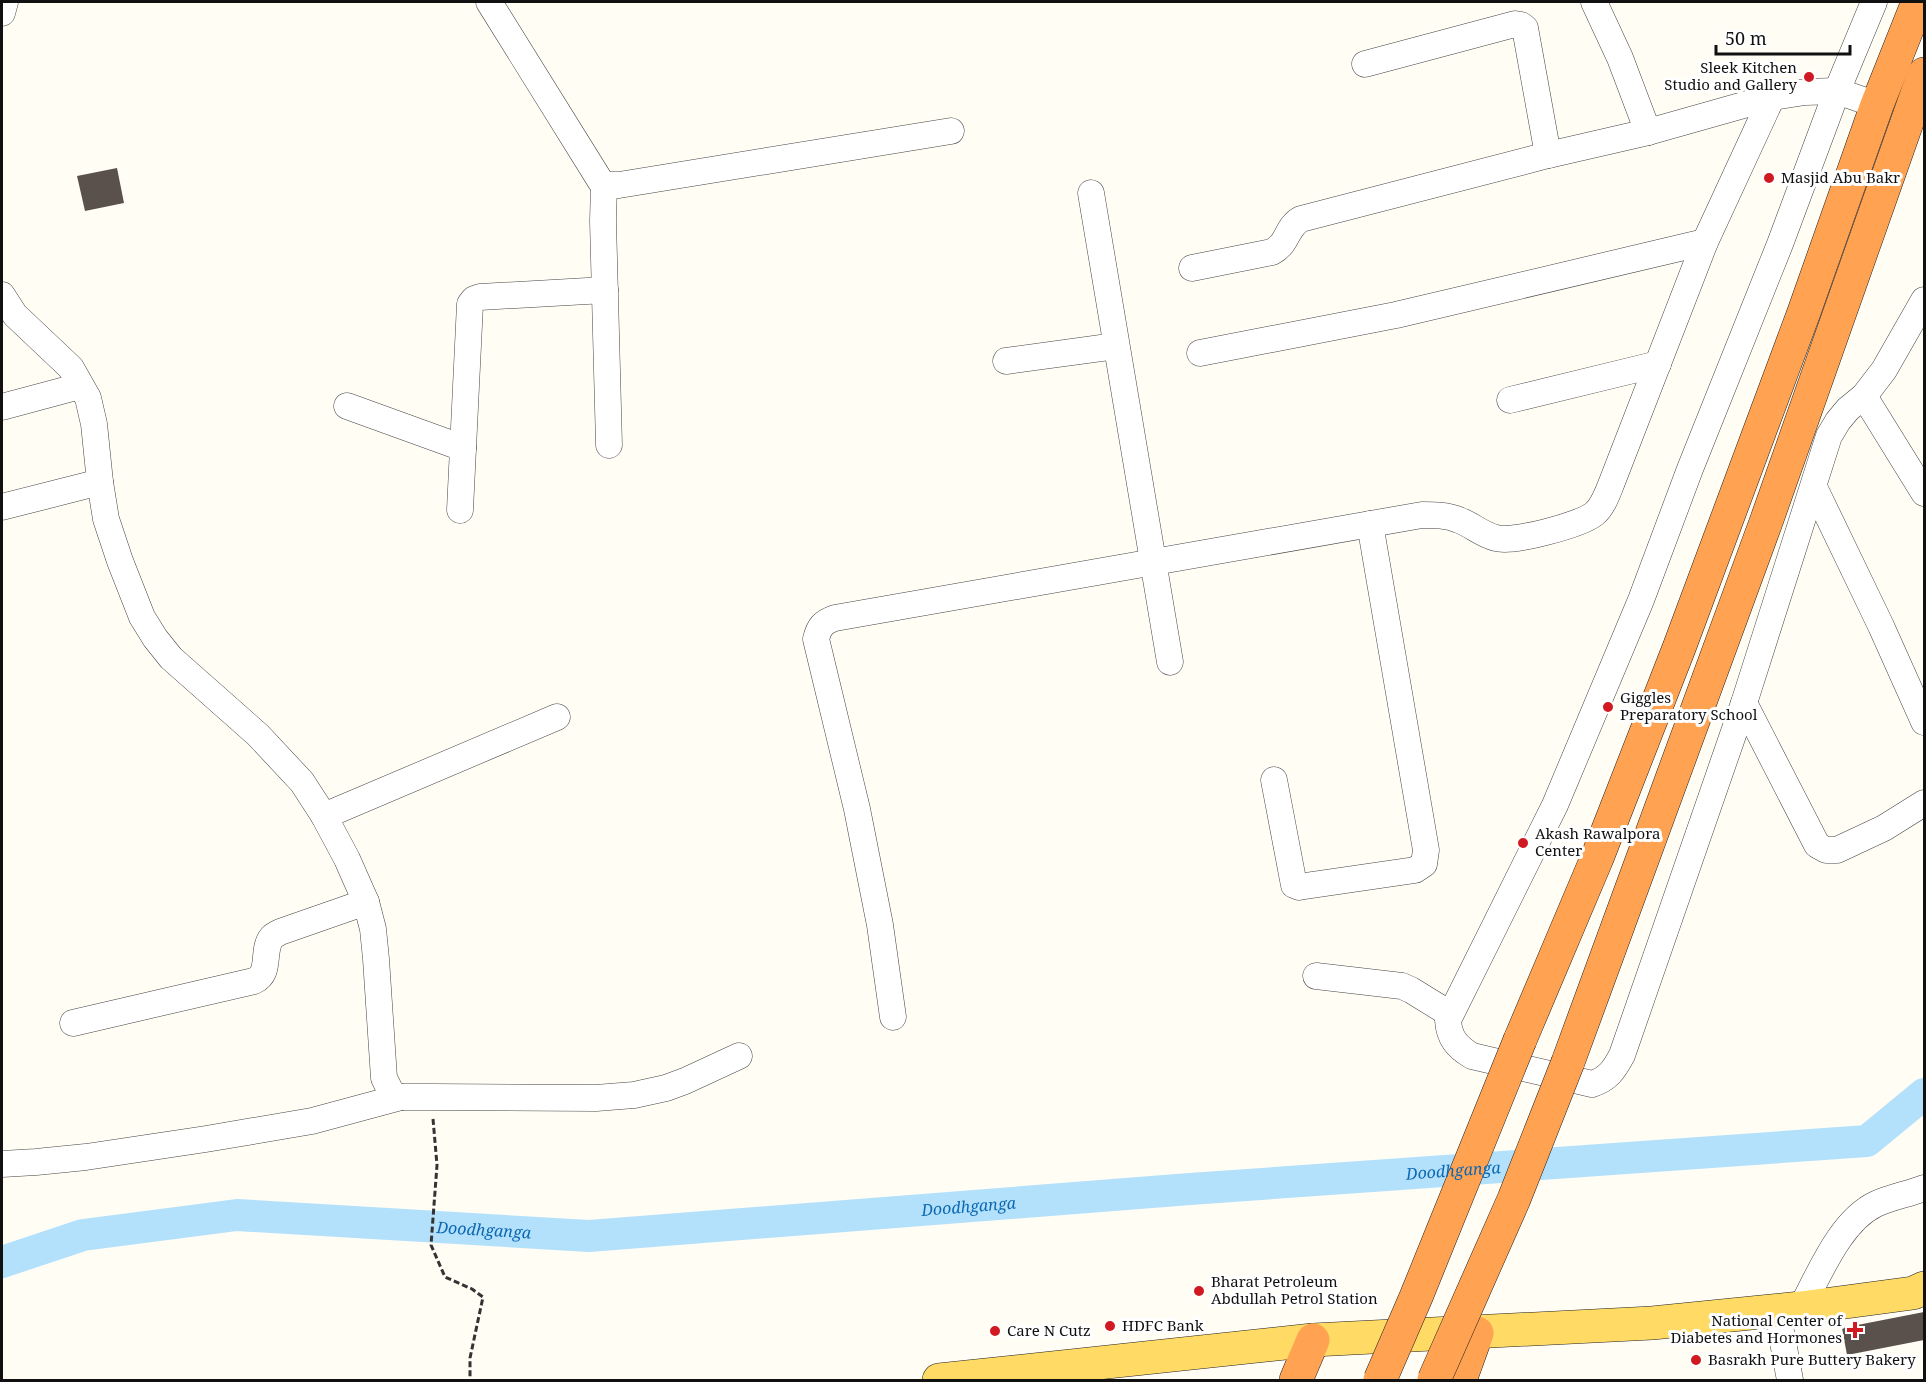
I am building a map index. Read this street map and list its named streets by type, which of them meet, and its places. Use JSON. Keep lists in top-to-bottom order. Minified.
{"water":["Doodhganga"],"places":{"other":["Sleek Kitchen Studio and Gallery","Masjid Abu Bakr","Giggles Preparatory School","Akash Rawalpora Center","Bharat Petroleum Abdullah Petrol Station","HDFC Bank","Care N Cutz","Basrakh Pure Buttery Bakery"],"health":["National Center of Diabetes and Hormones"]},"scale_bar":"50 m"}
